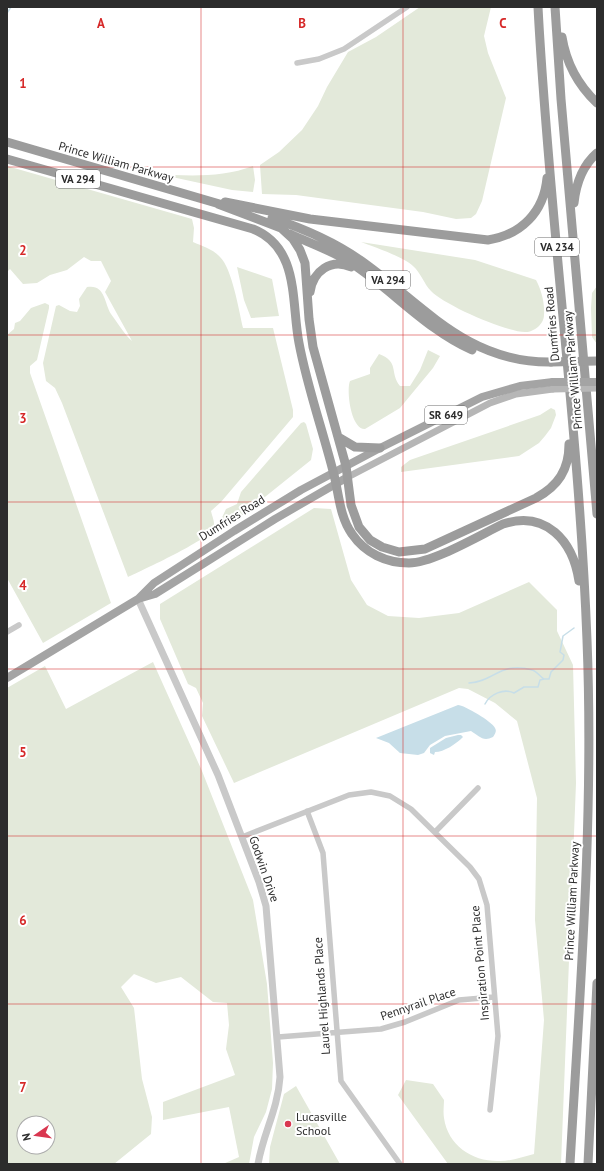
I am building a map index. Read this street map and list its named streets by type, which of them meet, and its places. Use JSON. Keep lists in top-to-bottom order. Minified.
{"streets":{"highway":["Prince William Parkway","VA 294","VA 234","Dumfries Road"],"main road":["SR 649"],"street":["Godwin Drive","Inspiration Point Place","Laurel Highlands Place","Pennyrail Place"]},"crossings":[["Prince William Parkway","VA 294"],["Prince William Parkway","VA 234"],["Prince William Parkway","Dumfries Road"],["VA 294","Dumfries Road"],["VA 294","SR 649"],["Dumfries Road","SR 649"],["Dumfries Road","Godwin Drive"],["Godwin Drive","Inspiration Point Place"],["Godwin Drive","Pennyrail Place"],["Inspiration Point Place","Laurel Highlands Place"],["Inspiration Point Place","Pennyrail Place"],["Laurel Highlands Place","Pennyrail Place"]],"places":["Lucasville School"],"north":"left","grid":{"columns":["A","B","C"],"rows":["1","2","3","4","5","6","7"]}}
